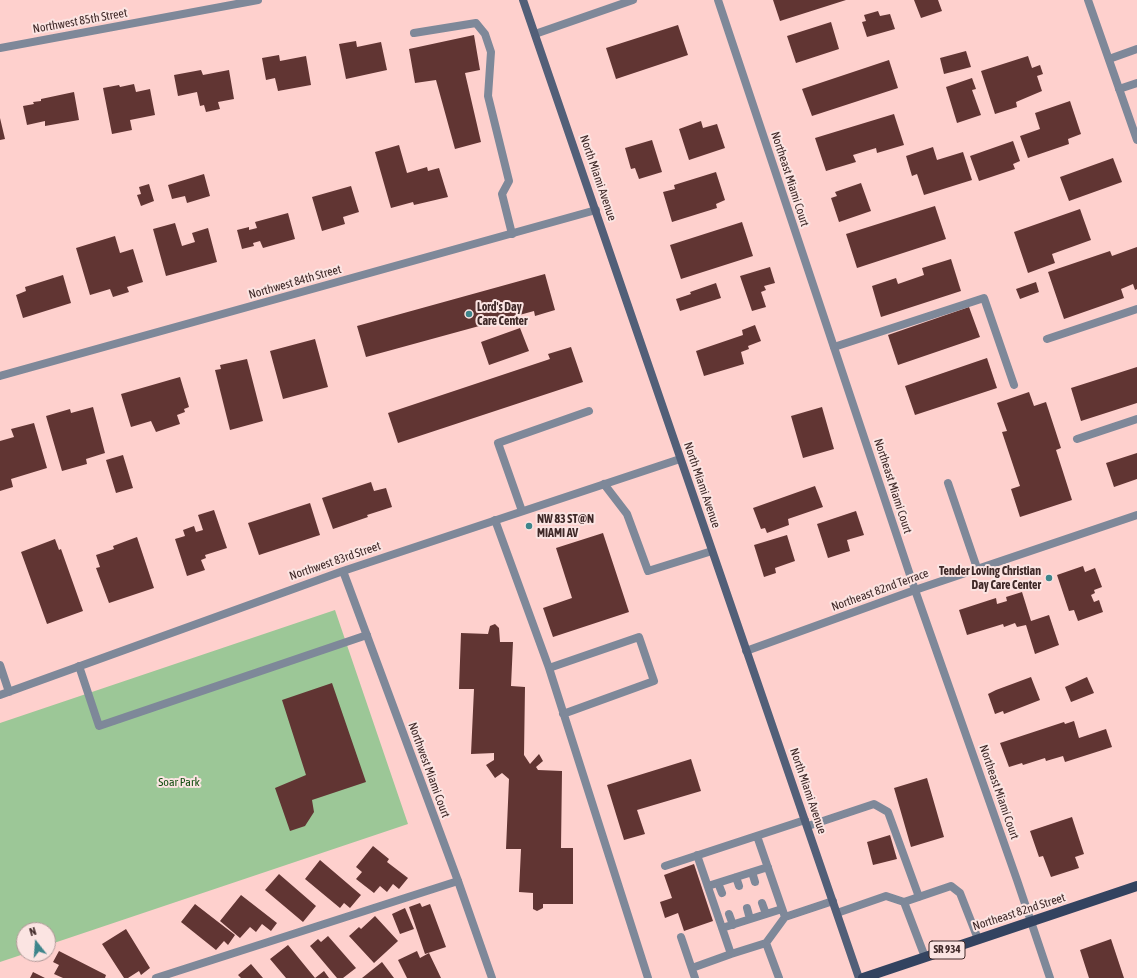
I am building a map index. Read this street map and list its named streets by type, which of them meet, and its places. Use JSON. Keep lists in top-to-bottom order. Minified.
{"streets":{"main road":["North Miami Avenue","Northeast 82nd Street","SR 934"],"street":["Northwest 85th Street","Northeast Miami Court","Northwest 84th Street","Northwest 83rd Street","Northeast 82nd Terrace","Northwest Miami Court"]},"crossings":[["North Miami Avenue","Northwest 84th Street"],["North Miami Avenue","Northwest 83rd Street"],["North Miami Avenue","Northeast 82nd Terrace"],["Northeast Miami Court","Northeast 82nd Terrace"],["Northeast Miami Court","Northeast 82nd Street"],["Northwest 83rd Street","Northwest Miami Court"]],"parks":["Soar Park"],"places":["Lord's Day Care Center","NW 83 ST@N MIAMI AV","Tender Loving Christian Day Care Center"],"north":"top"}
